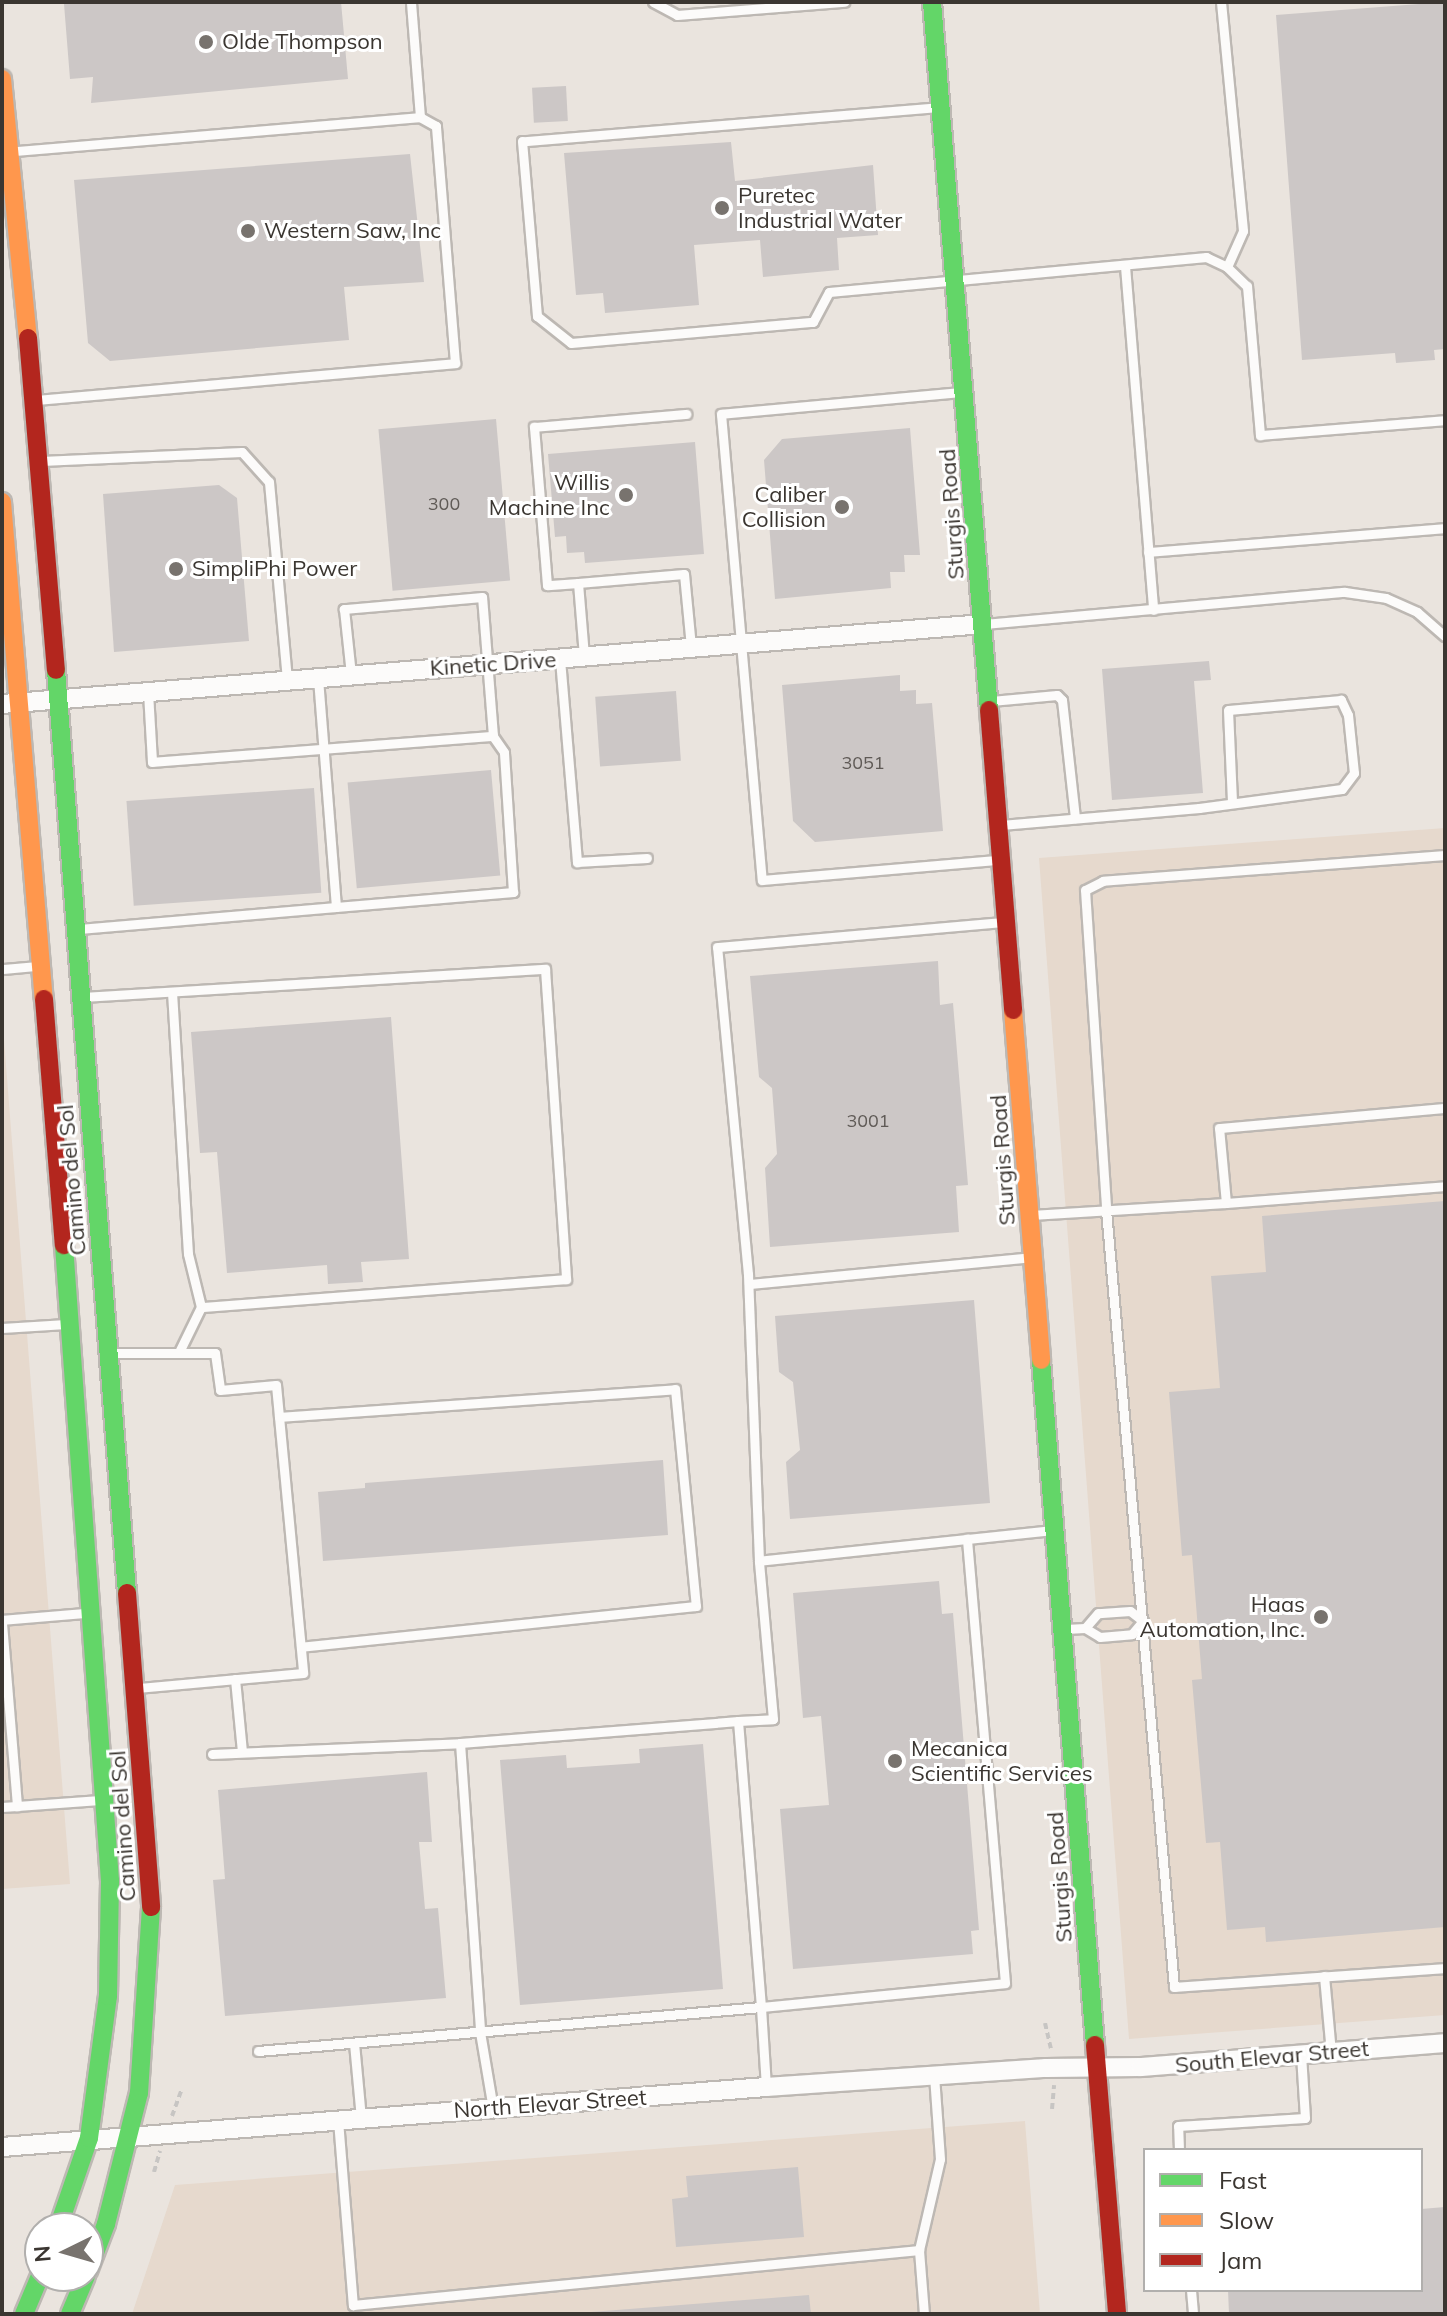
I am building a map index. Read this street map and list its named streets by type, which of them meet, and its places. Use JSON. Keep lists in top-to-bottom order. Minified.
{"streets":{"street":["Sturgis Road","Kinetic Drive","Camino del Sol","South Elevar Street","North Elevar Street"]},"crossings":[["Sturgis Road","Kinetic Drive"],["Sturgis Road","South Elevar Street"],["Sturgis Road","North Elevar Street"],["Kinetic Drive","Camino del Sol"],["Camino del Sol","North Elevar Street"],["South Elevar Street","North Elevar Street"]],"places":["Olde Thompson","Puretec Industrial Water","Western Saw, Inc","Willis Machine Inc","Caliber Collision","SimpliPhi Power","Haas Automation, Inc.","Mecanica Scientific Services"],"house_numbers":["300","3051","3001"],"legend":["Fast","Slow","Jam"],"north":"left"}
